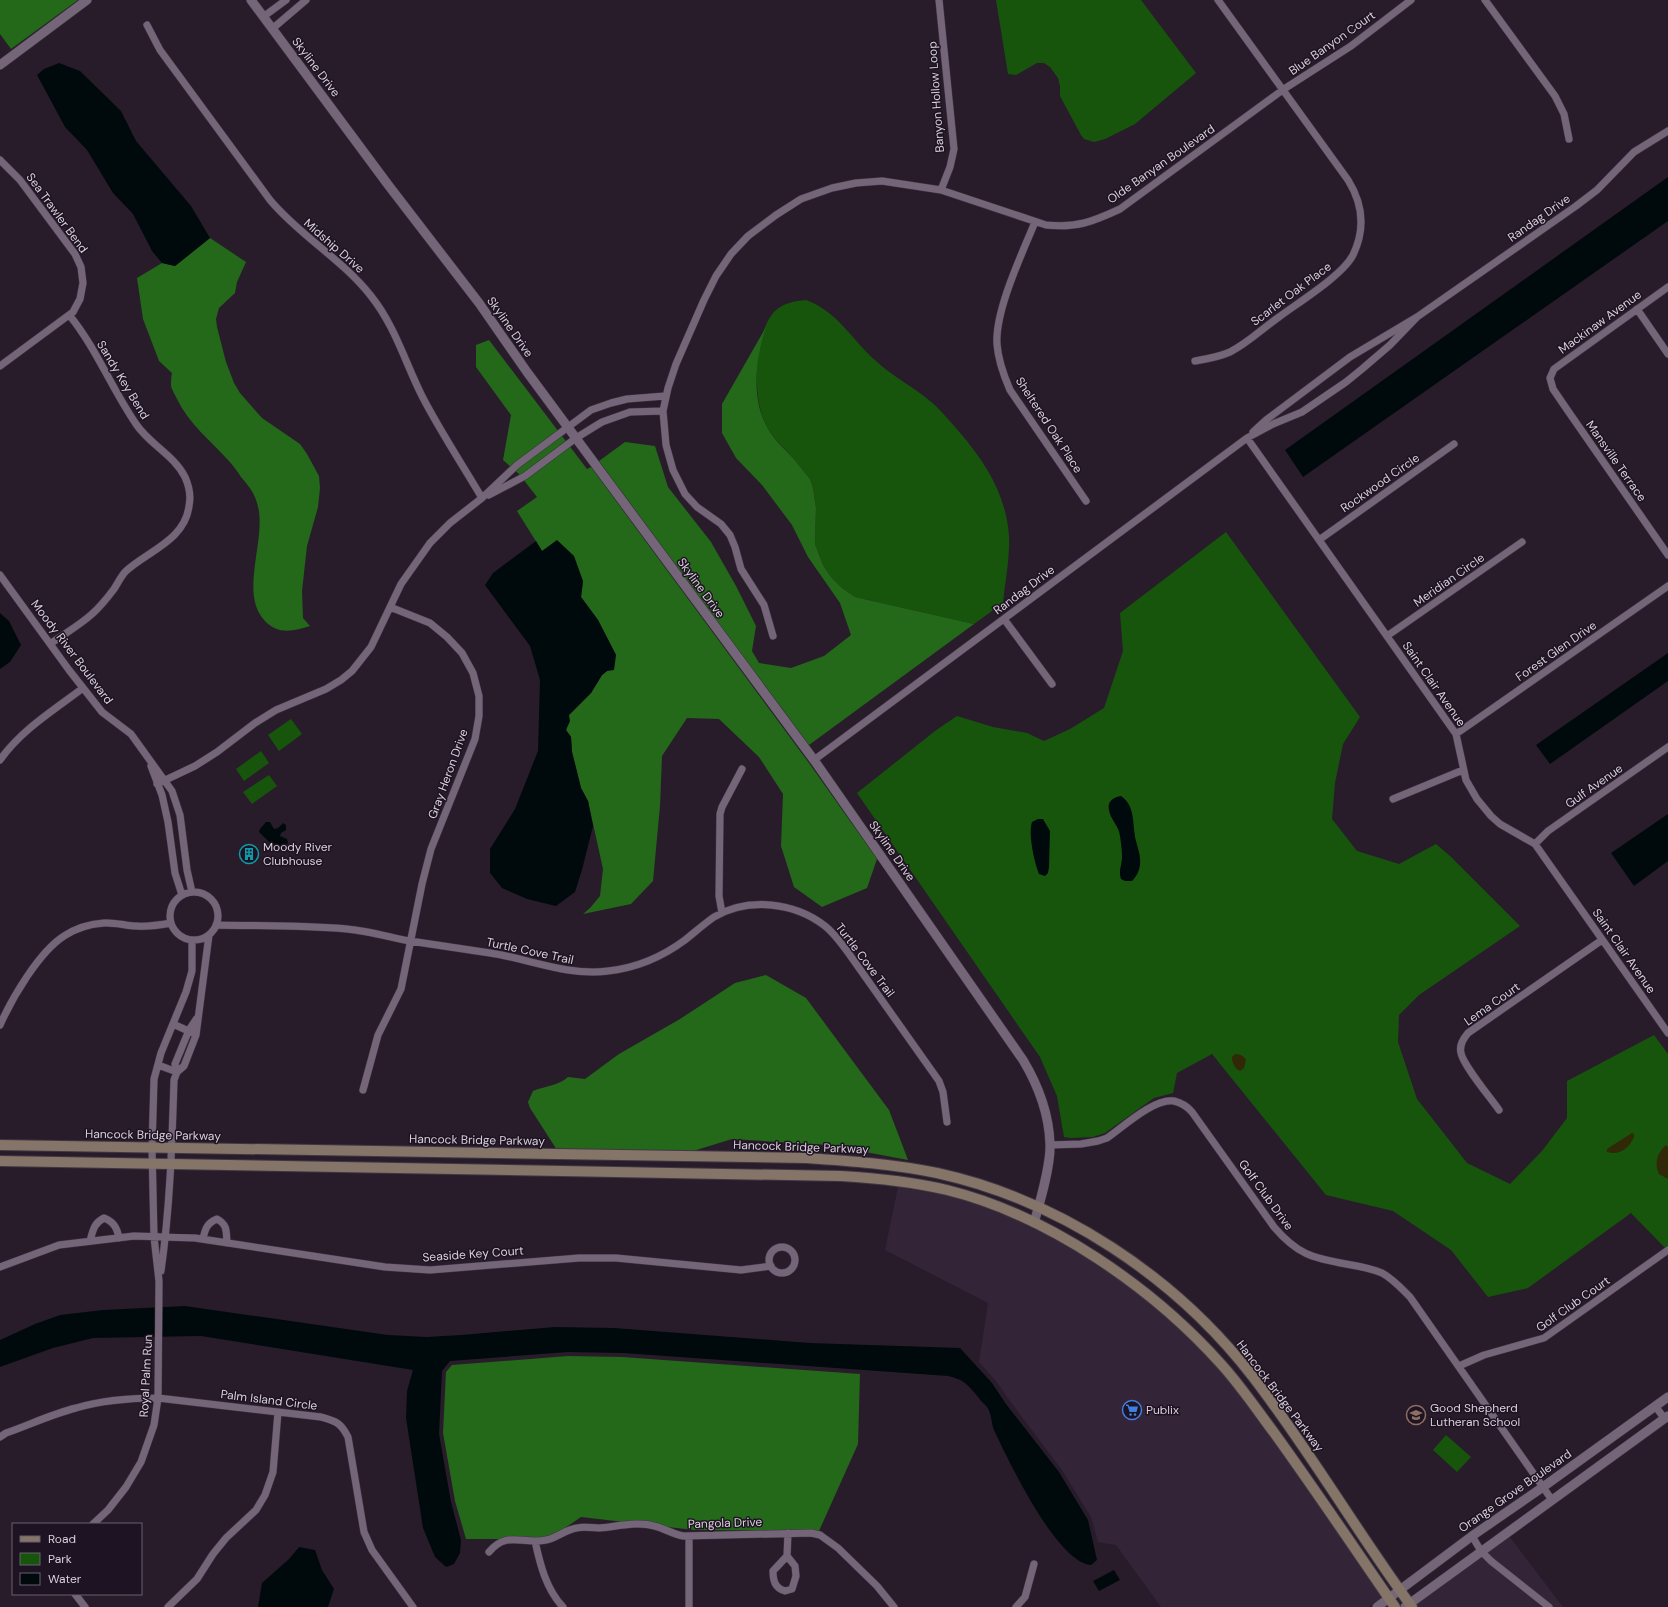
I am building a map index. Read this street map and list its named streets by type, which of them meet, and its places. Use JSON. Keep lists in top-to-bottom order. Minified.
{"streets":{"main road":["Hancock Bridge Parkway"],"street":["Blue Banyon Court","Skyline Drive","Banyon Hollow Loop","Olde Banyan Boulevard","Sea Trawler Bend","Randag Drive","Midship Drive","Scarlet Oak Place","Mackinaw Avenue","Sandy Key Bend","Sheltered Oak Place","Mansville Terrace","Rockwood Circle","Meridian Circle","Forest Glen Drive","Moody River Boulevard","Saint Clair Avenue","Gray Heron Drive","Gulf Avenue","Turtle Cove Trail","Lema Court","Golf Club Drive","Seaside Key Court","Golf Club Court","Royal Palm Run","Palm Island Circle","Orange Grove Boulevard","Pangola Drive"]},"crossings":[["Blue Banyon Court","Olde Banyan Boulevard"],["Blue Banyon Court","Scarlet Oak Place"],["Skyline Drive","Randag Drive"],["Skyline Drive","Hancock Bridge Parkway"],["Skyline Drive","Golf Club Drive"],["Banyon Hollow Loop","Olde Banyan Boulevard"],["Olde Banyan Boulevard","Scarlet Oak Place"],["Olde Banyan Boulevard","Sheltered Oak Place"],["Sea Trawler Bend","Sandy Key Bend"],["Randag Drive","Saint Clair Avenue"],["Mackinaw Avenue","Mansville Terrace"],["Sandy Key Bend","Moody River Boulevard"],["Rockwood Circle","Saint Clair Avenue"],["Meridian Circle","Saint Clair Avenue"],["Forest Glen Drive","Saint Clair Avenue"],["Moody River Boulevard","Turtle Cove Trail"],["Saint Clair Avenue","Gulf Avenue"],["Saint Clair Avenue","Lema Court"],["Gray Heron Drive","Turtle Cove Trail"],["Hancock Bridge Parkway","Royal Palm Run"],["Hancock Bridge Parkway","Orange Grove Boulevard"],["Golf Club Drive","Golf Club Court"],["Golf Club Drive","Orange Grove Boulevard"],["Seaside Key Court","Royal Palm Run"],["Royal Palm Run","Palm Island Circle"]],"places":{"building":["Moody River Clubhouse"],"supermarket":["Publix"],"school or university":["Good Shepherd Lutheran School"]},"legend":["Road","Park","Water"]}
